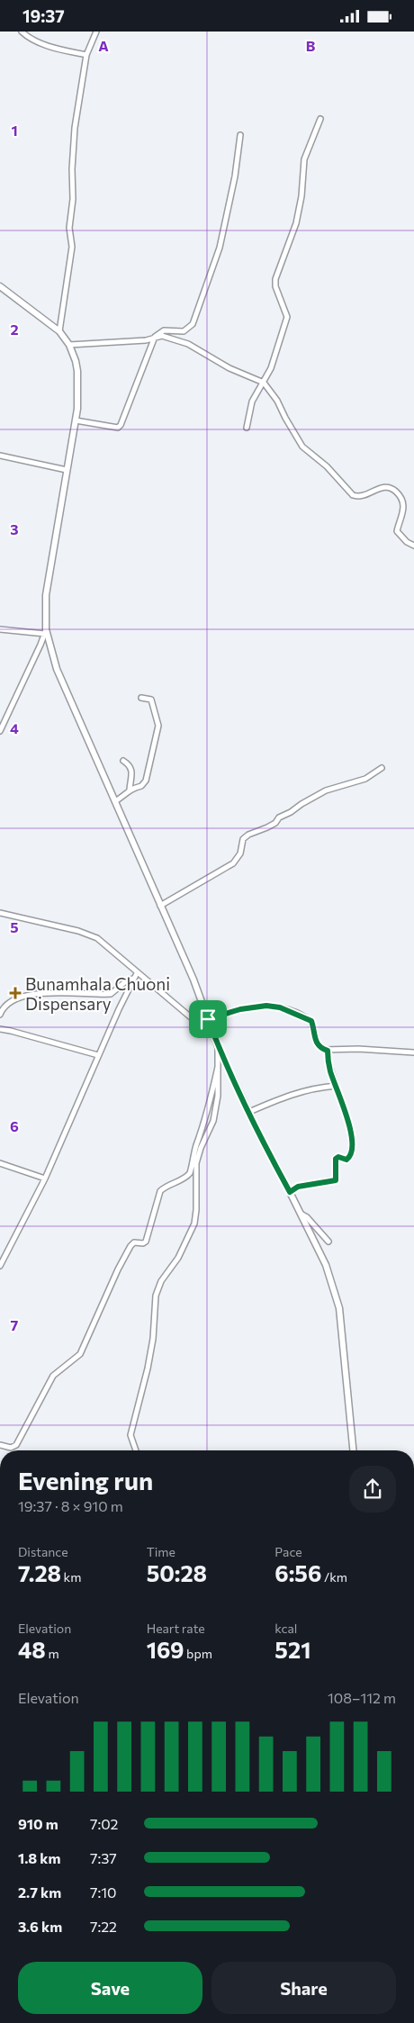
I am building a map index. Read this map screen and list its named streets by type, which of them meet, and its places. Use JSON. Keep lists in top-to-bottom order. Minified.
{"places":{"health":["Bunamhala Chuoni Dispensary"]},"page":{"status":"19:37","heading":["Evening run","19:37 · 8 × 910 m"],"stats":[["Distance","7.28 km"],["Time","50:28"],["Pace","6:56 /km"],["Elevation","48 m"],["Heart rate","169 bpm"],["kcal","521"]],"chart":["Elevation","108–112 m"],"list":[{"name":"910 m","note":"7:02"},{"name":"1.8 km","note":"7:37"},{"name":"2.7 km","note":"7:10"},{"name":"3.6 km","note":"7:22"}],"buttons":["Save","Share"]},"grid":{"columns":["A","B"],"rows":["1","2","3","4","5","6","7"]}}
